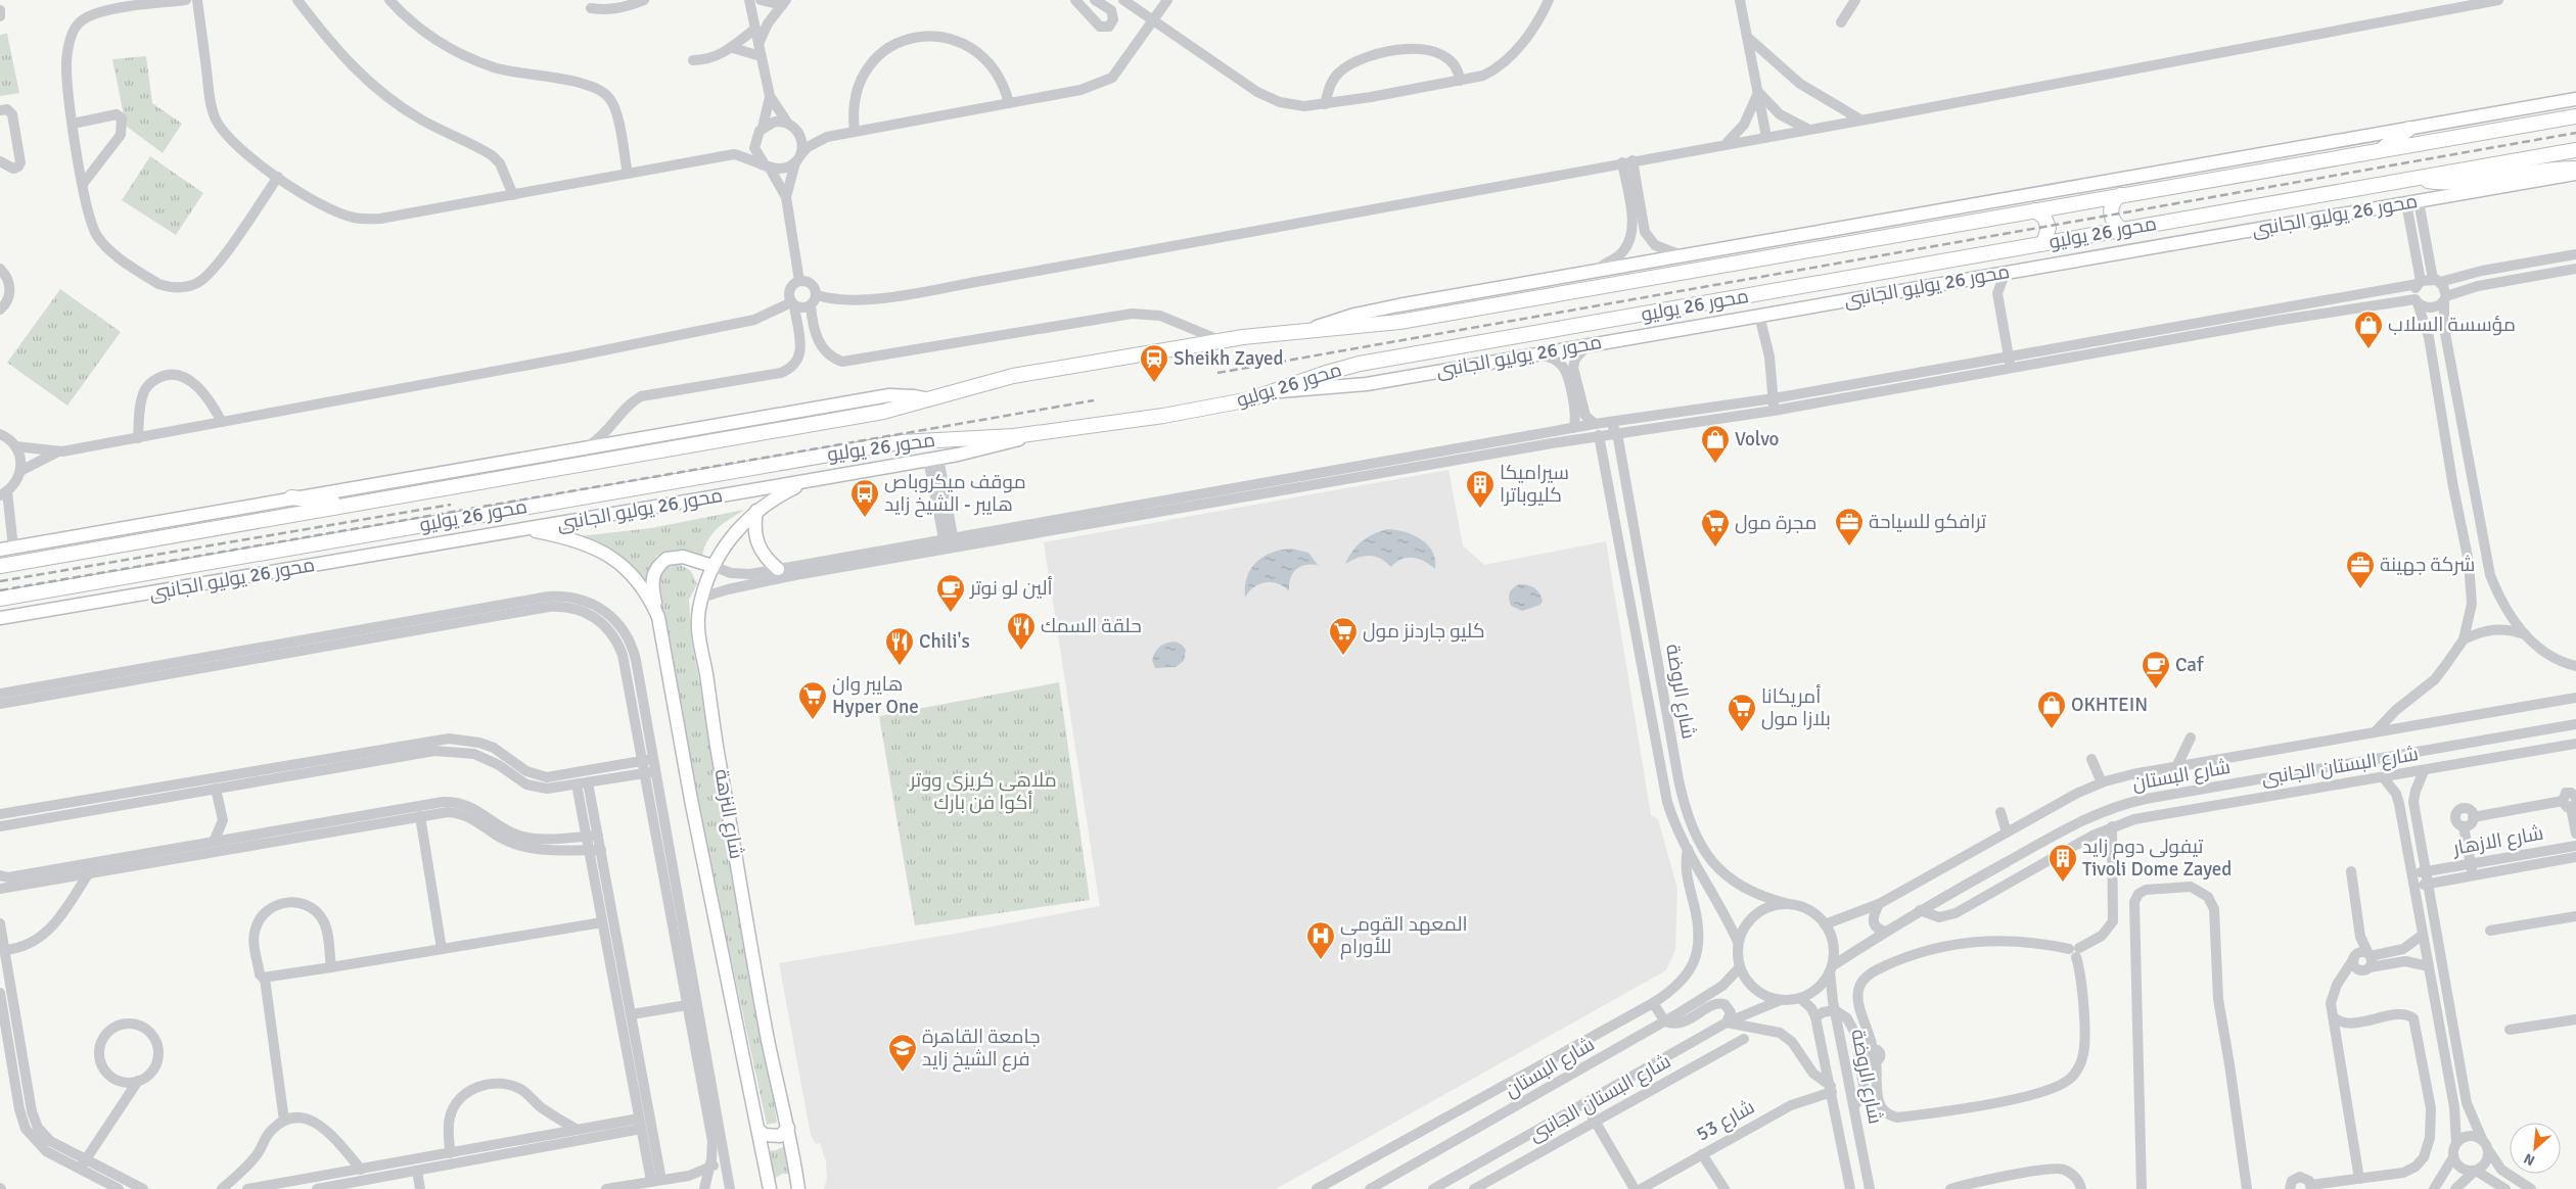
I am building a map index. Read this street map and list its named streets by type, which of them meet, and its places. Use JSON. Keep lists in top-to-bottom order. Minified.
{"streets":{"highway":["محور 26 يوليو"],"main road":["محور 26 يوليو الجانبى","شارع النزهة"],"street":["شارع الروضة","شارع البستان الجانبى","شارع البستان","شارع الازهار","شارع 53"]},"crossings":[["محور 26 يوليو الجانبى","محور 26 يوليو"],["محور 26 يوليو الجانبى","شارع النزهة"],["شارع الروضة","شارع البستان"],["شارع الروضة","شارع 53"],["شارع البستان الجانبى","شارع البستان"]],"parks":["ملاهى كريزى ووتر أكوا فن بارك"],"places":{"shop":["مؤسسة السلاب","Volvo","OKHTEIN"],"station":["Sheikh Zayed"],"building":["سيراميكا كليوباترا","تيفولى دوم زايد Tivoli Dome Zayed"],"bus stop":["موقف ميكروباص هايبر - الشيخ زايد"],"office":["ترافكو للسياحة","شركة جهينة"],"supermarket":["مجرة مول","كليو جاردنز مول","هايبر وان Hyper One","أمريكانا بلازا مول"],"cafe":["ألين لو نوتر","Caf"],"restaurant":["حلقة السمك","Chili's"],"hospital":["المعهد القومى للأورام"],"school or university":["جامعة القاهرة فرع الشيخ زايد"]},"north":"bottom left"}
